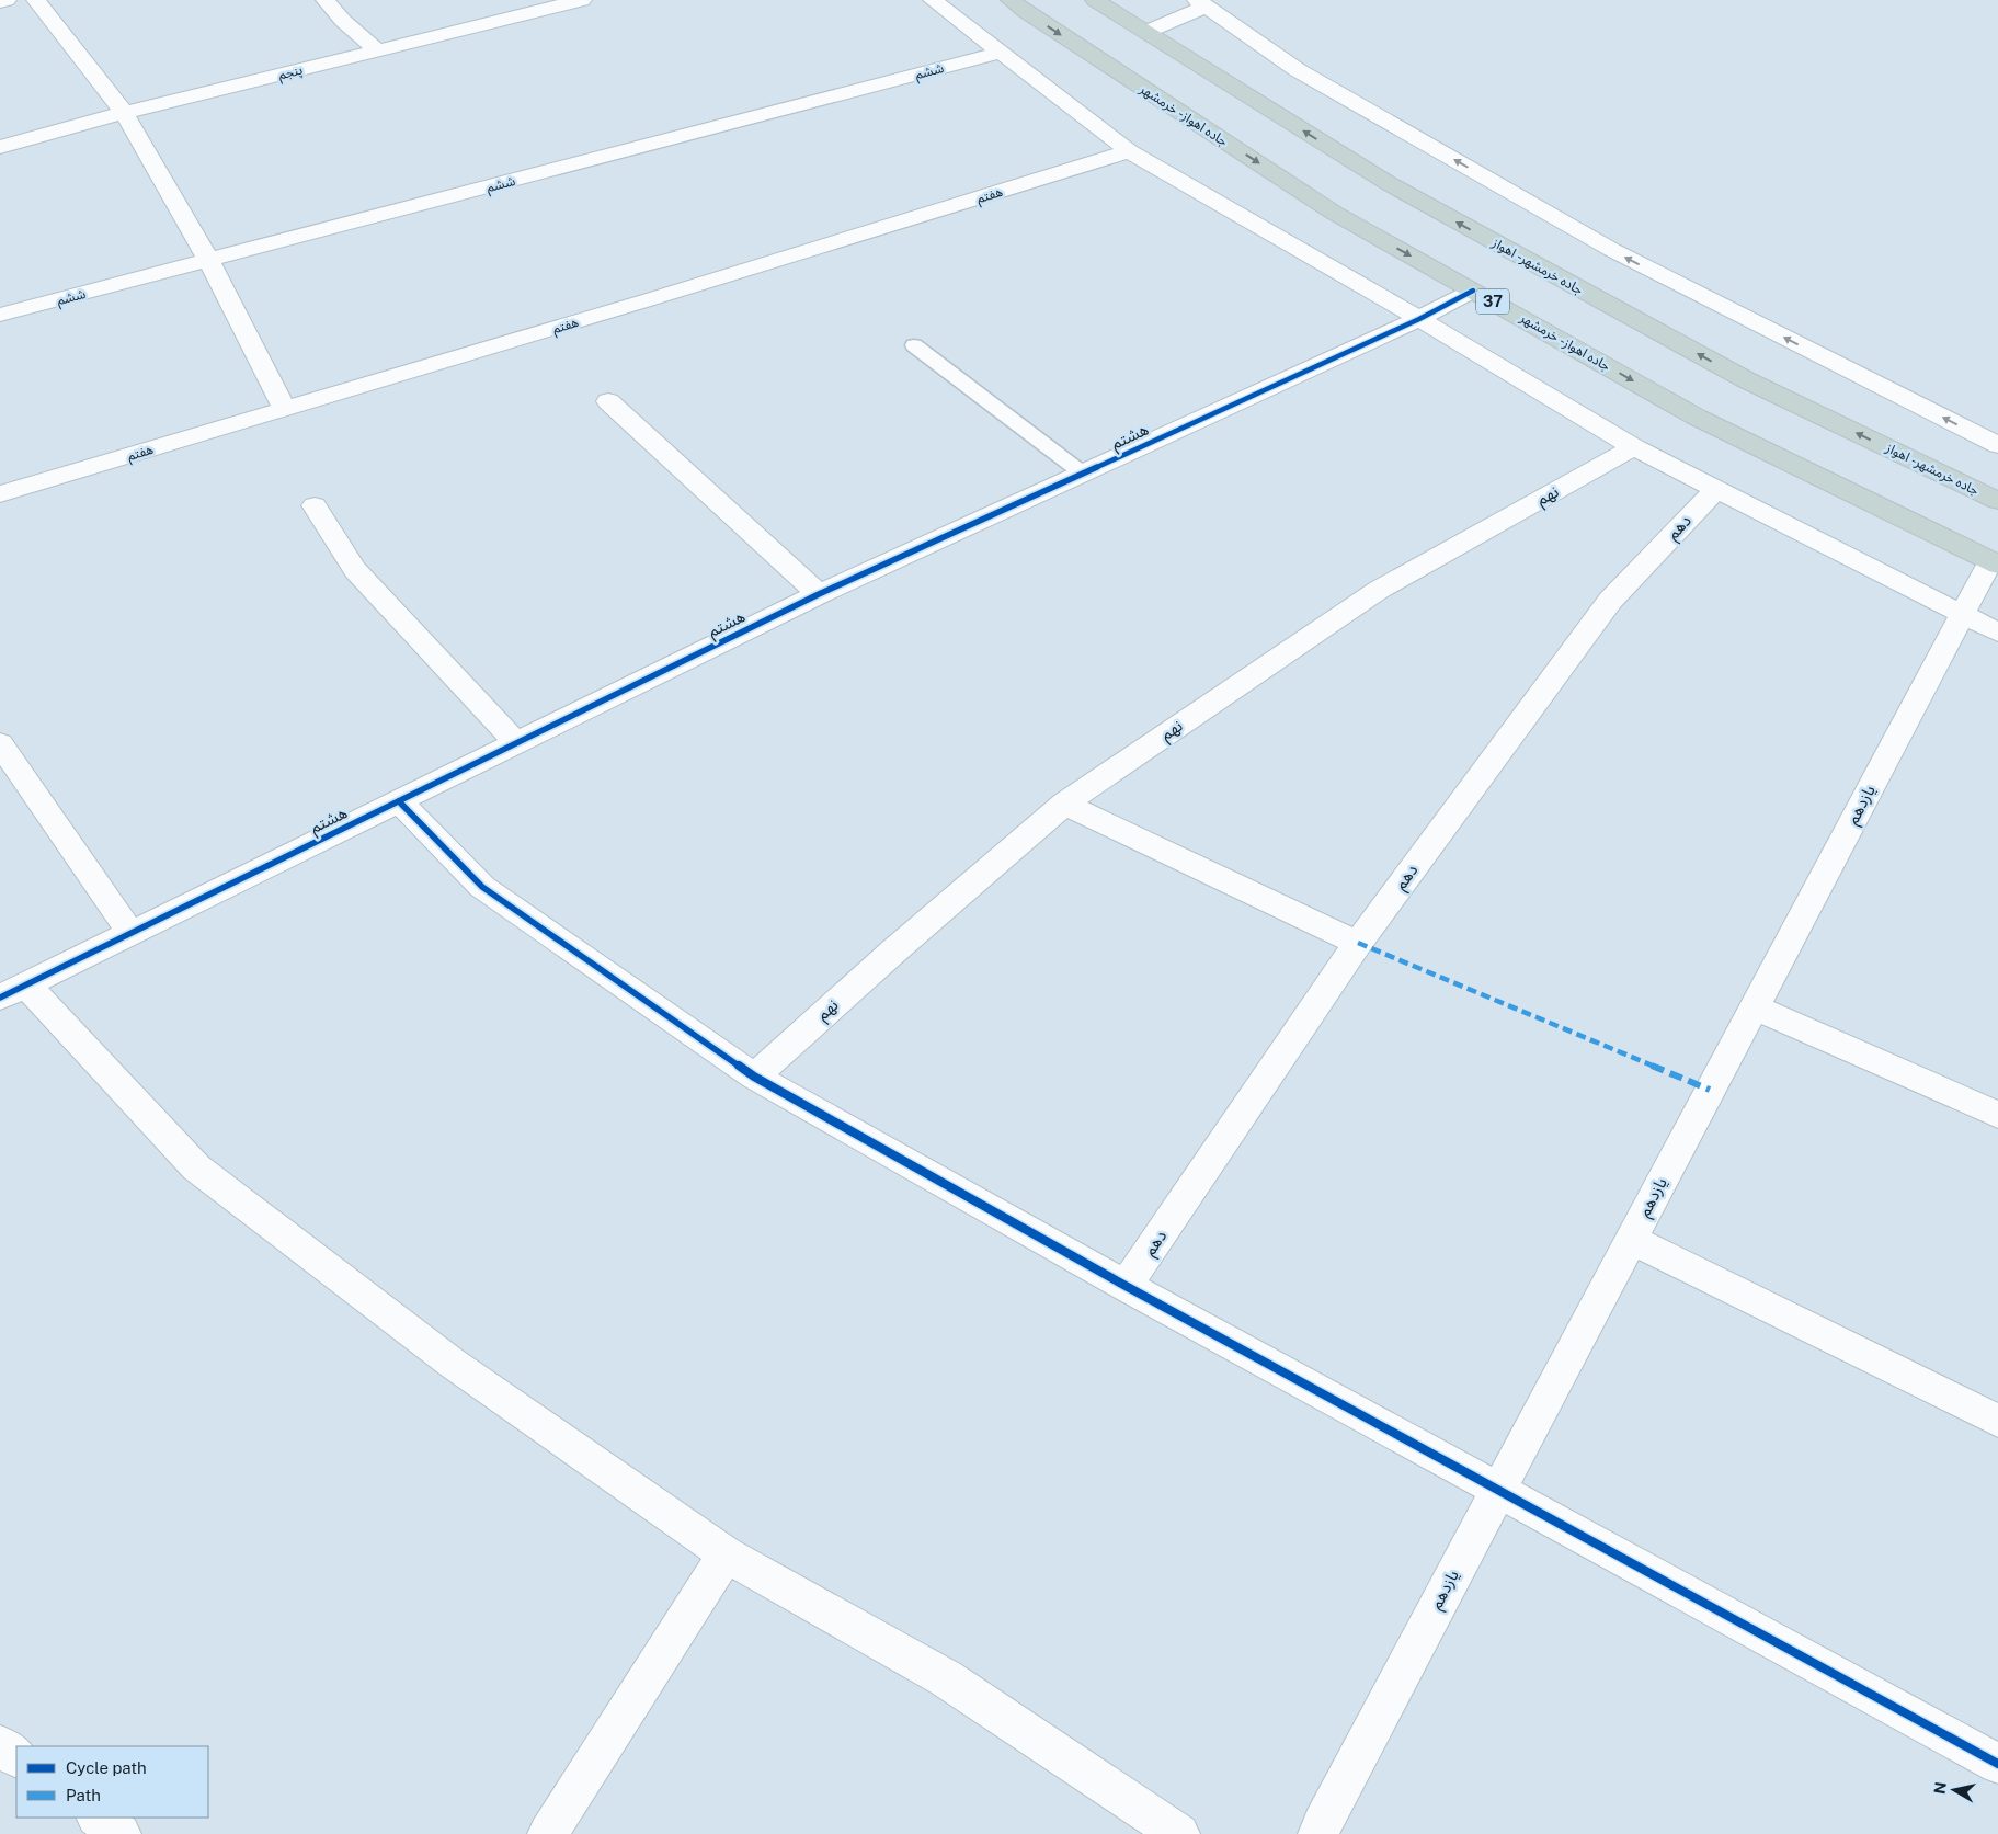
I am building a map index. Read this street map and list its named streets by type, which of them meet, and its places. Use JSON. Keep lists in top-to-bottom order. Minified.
{"streets":{"highway":["جاده اهواز - خرمشهر","جاده خرمشهر - اهواز","37"],"street":["ششم","پنجم","هفتم","هشتم","نهم","دهم","یازدهم"]},"crossings":[["جاده اهواز - خرمشهر","هشتم"],["جاده اهواز - خرمشهر","یازدهم"]],"one_way":["جاده اهواز - خرمشهر","جاده خرمشهر - اهواز"],"legend":["Cycle path","Path"],"north":"left"}
